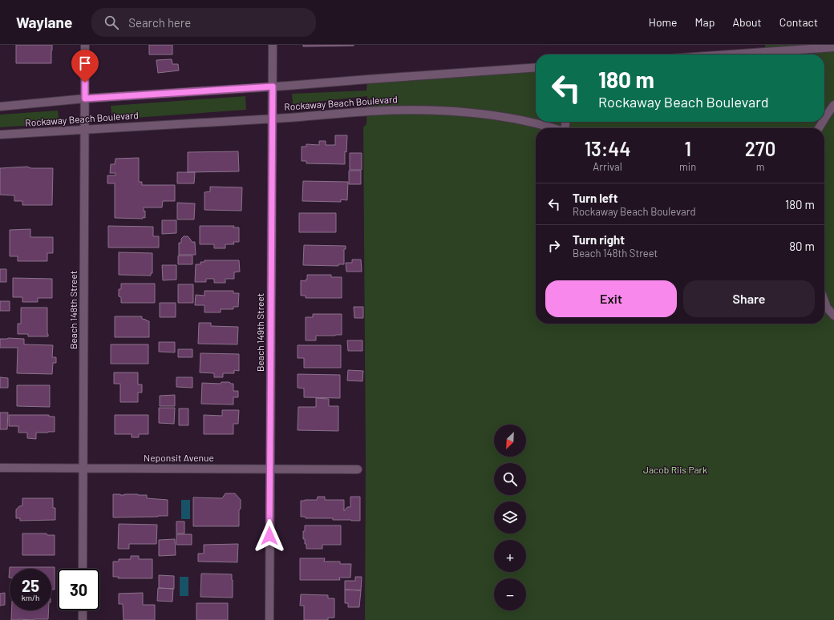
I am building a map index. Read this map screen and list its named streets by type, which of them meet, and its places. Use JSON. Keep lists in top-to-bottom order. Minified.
{"streets":{"street":["Rockaway Beach Boulevard","Beach 148th Street","Beach 149th Street","Neponsit Avenue"]},"crossings":[["Rockaway Beach Boulevard","Beach 148th Street"],["Rockaway Beach Boulevard","Beach 149th Street"],["Beach 148th Street","Neponsit Avenue"],["Beach 149th Street","Neponsit Avenue"]],"parks":["Jacob Riis Park"],"north":"bottom left","page":{"header":"Waylane","search":"Search here","nav":["Home","Map","About","Contact"],"turn":["180 m","Rockaway Beach Boulevard"],"eta":["13:44","Arrival","1","min","270","m"],"list":[{"name":"Turn left","note":"Rockaway Beach Boulevard","value":"180 m"},{"name":"Turn right","note":"Beach 148th Street","value":"80 m"}],"buttons":["Exit","Share"],"map_buttons":["+","−"],"speed":"25 km/h","limit":"30"}}
